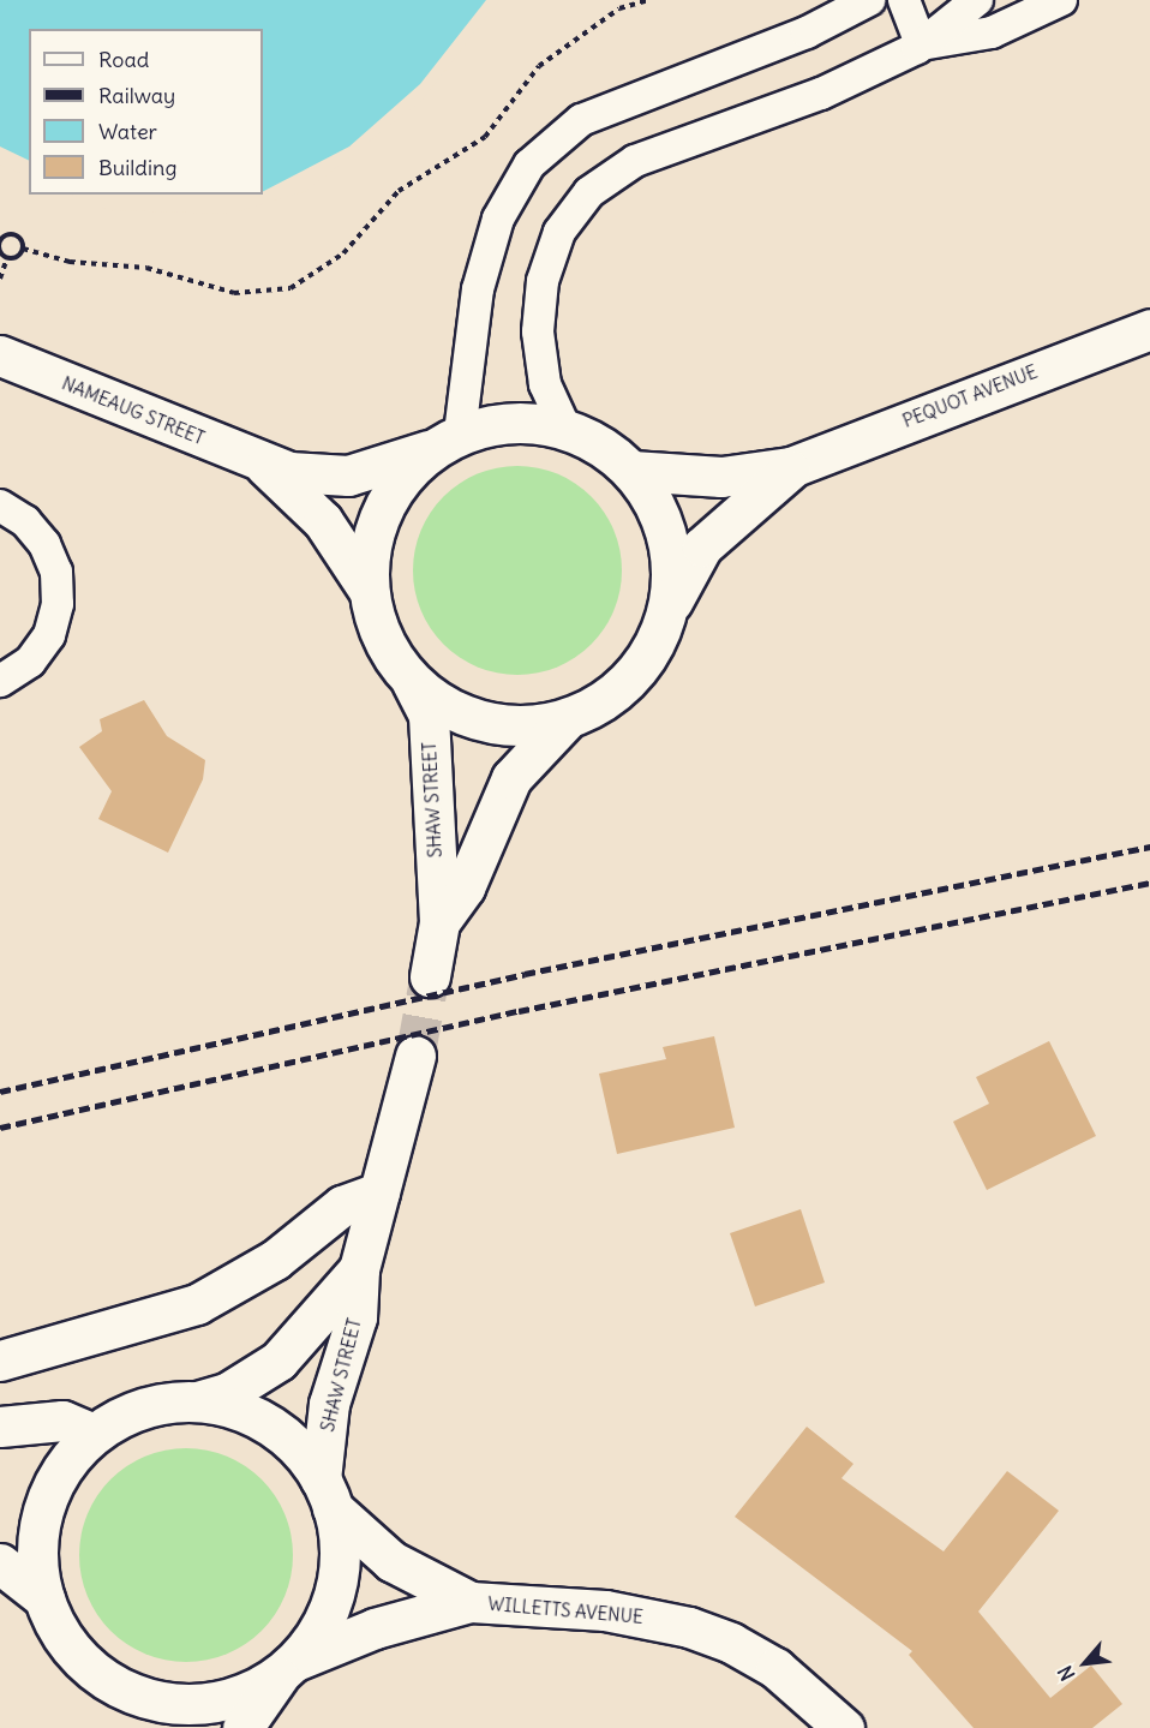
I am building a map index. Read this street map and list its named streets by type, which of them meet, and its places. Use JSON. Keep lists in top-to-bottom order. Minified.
{"streets":{"street":["PEQUOT AVENUE","NAMEAUG STREET","SHAW STREET","WILLETTS AVENUE"]},"crossings":[["PEQUOT AVENUE","NAMEAUG STREET"],["PEQUOT AVENUE","SHAW STREET"],["SHAW STREET","WILLETTS AVENUE"]],"legend":["Road","Railway","Water","Building"],"north":"bottom left"}
